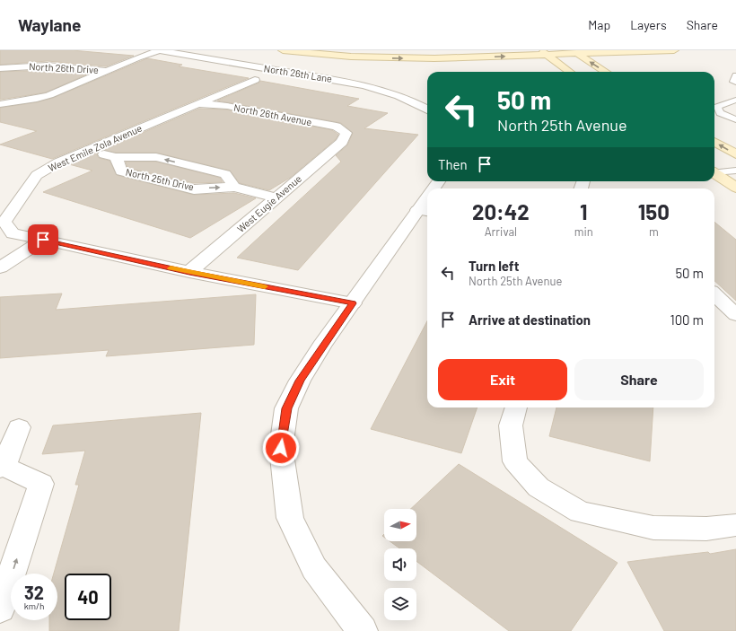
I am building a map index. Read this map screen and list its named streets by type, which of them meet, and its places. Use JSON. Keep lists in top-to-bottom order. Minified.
{"streets":{"street":["North 26th Drive","North 26th Lane","North 26th Avenue","West Emile Zola Avenue","North 25th Drive","West Eugie Avenue"]},"crossings":[["North 26th Avenue","West Emile Zola Avenue"],["North 26th Avenue","West Eugie Avenue"],["West Emile Zola Avenue","North 25th Drive"],["North 25th Drive","West Eugie Avenue"]],"north":"right","page":{"header":"Waylane","nav":["Map","Layers","Share"],"turn":["50 m","North 25th Avenue"],"then":"Then","eta":["20:42","Arrival","1","min","150","m"],"list":[{"name":"Turn left","note":"North 25th Avenue","value":"50 m"},{"name":"Arrive at destination","value":"100 m"}],"buttons":["Exit","Share"],"speed":"32 km/h","limit":"40"}}
